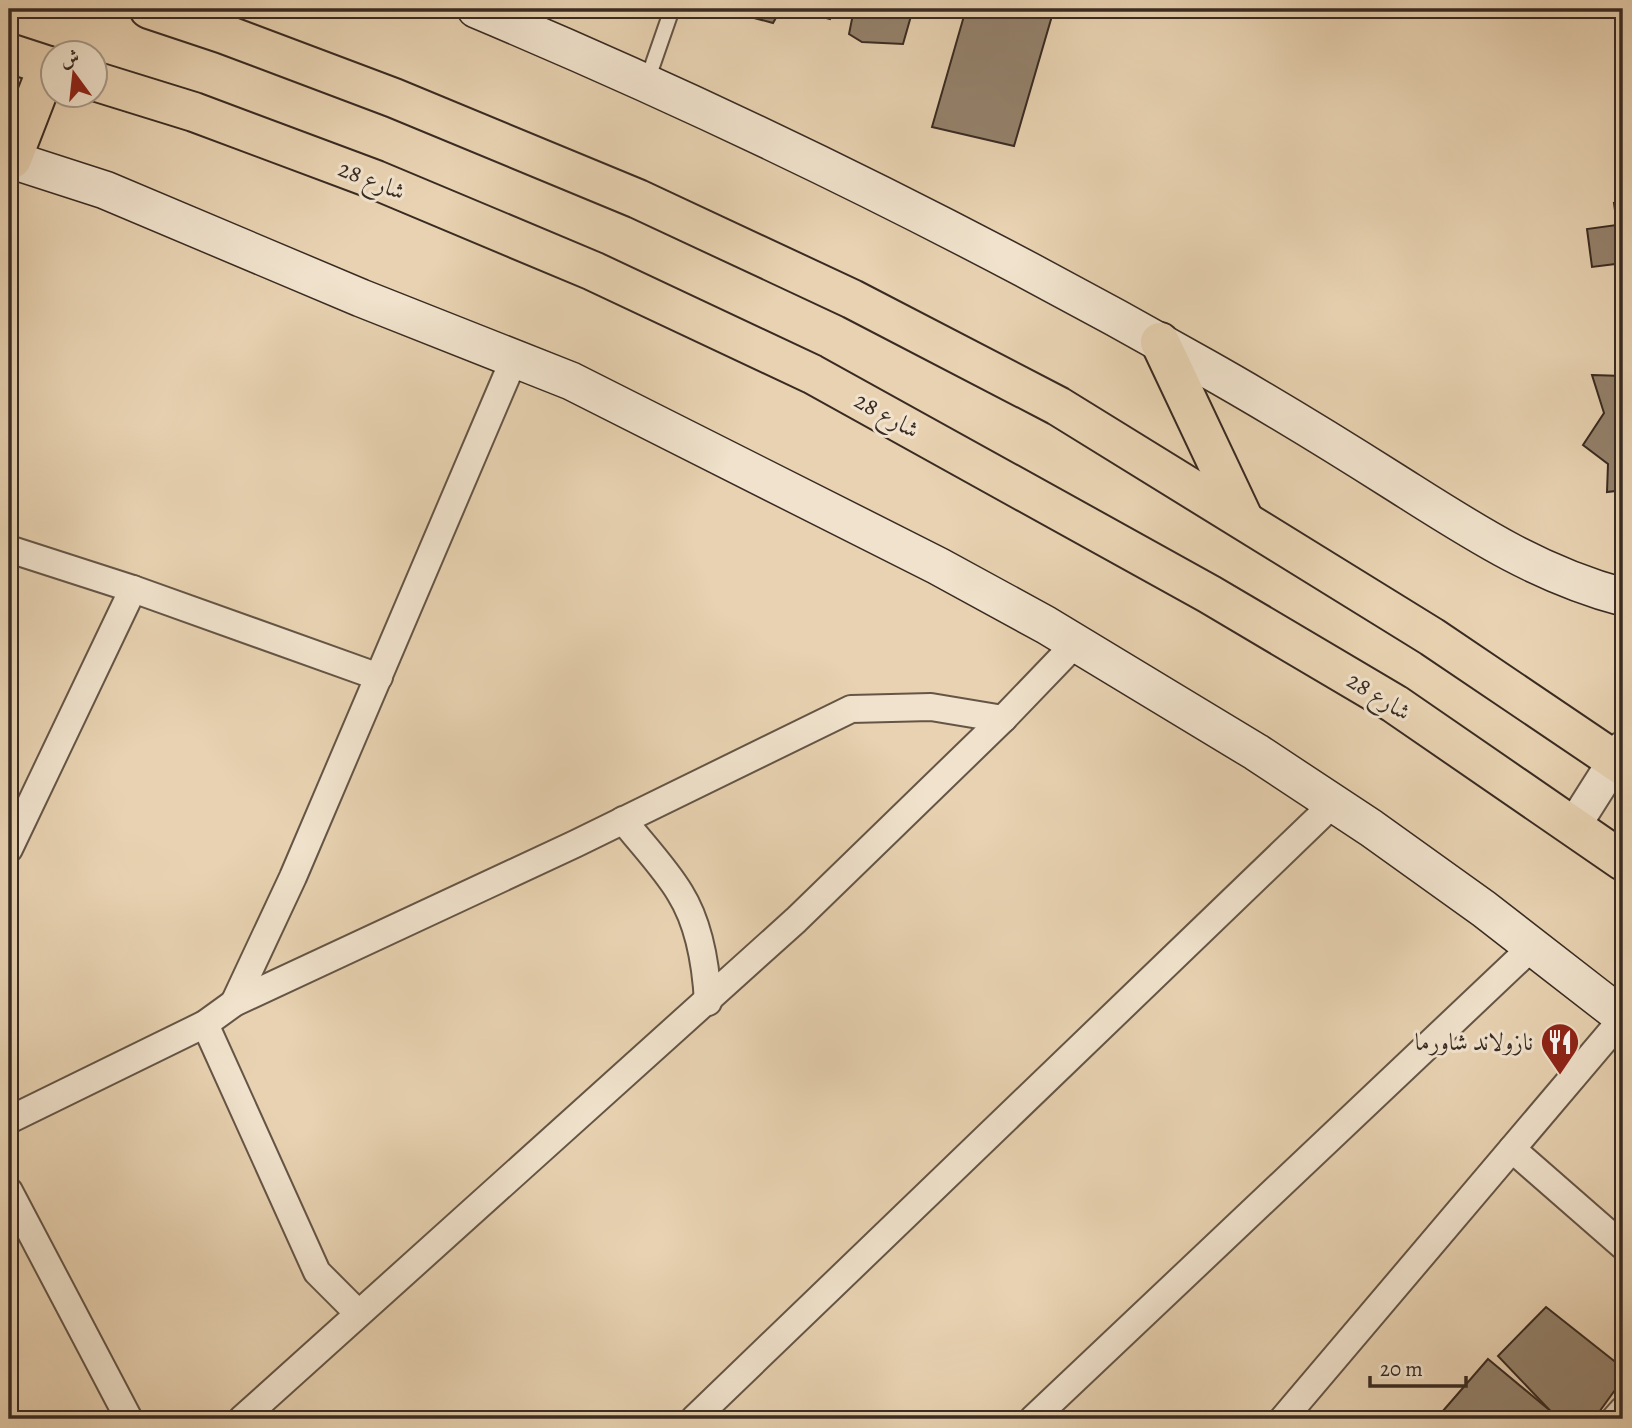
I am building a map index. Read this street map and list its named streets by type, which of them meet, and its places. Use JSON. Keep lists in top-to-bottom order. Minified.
{"streets":{"highway":["شارع 28"]},"places":{"restaurant":["نازولاند شاورما"]},"scale_bar":"20 m","north":"top"}
